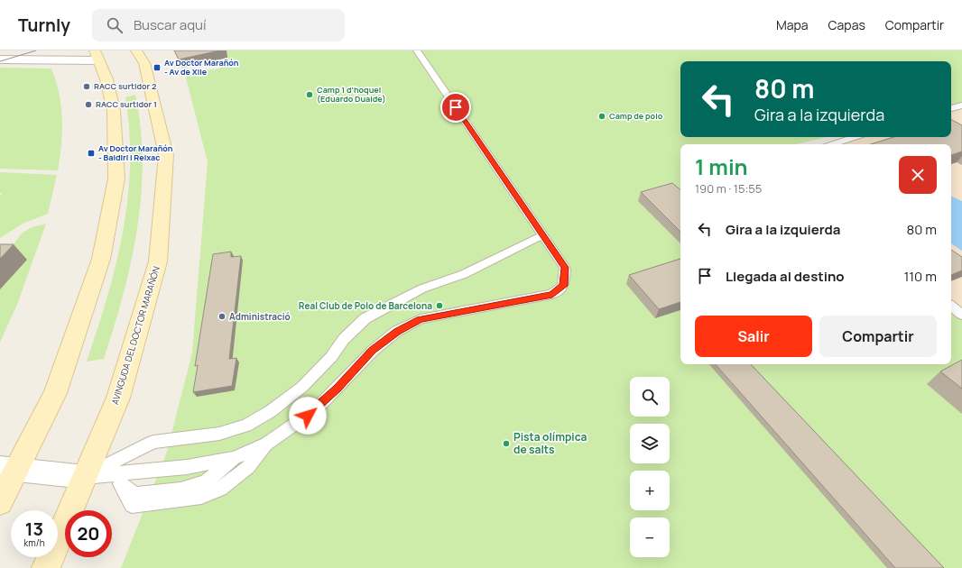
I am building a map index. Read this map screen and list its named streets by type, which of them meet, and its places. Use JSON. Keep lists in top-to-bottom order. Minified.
{"streets":{"street":["AVINGUDA DEL DOCTOR MARAÑÓN"]},"places":{"transit":["Av Doctor Marañón - Av de Xile","Av Doctor Marañón - Baldiri i Reixac"],"other":["RACC surtidor 2","Camp 1 d'hoquei (Eduardo Dualde)","RACC surtidor 1","Camp de polo","Real Club de Polo de Barcelona","Administració","Pista olímpica de salts"]},"page":{"header":"Turnly","search":"Buscar aquí","nav":["Mapa","Capas","Compartir"],"turn":["80 m","Gira a la izquierda"],"heading":["1 min","190 m · 15:55"],"list":[{"name":"Gira a la izquierda","value":"80 m"},{"name":"Llegada al destino","value":"110 m"}],"buttons":["Salir","Compartir"],"map_buttons":["+","−"],"speed":"13 km/h","limit":"20"}}
